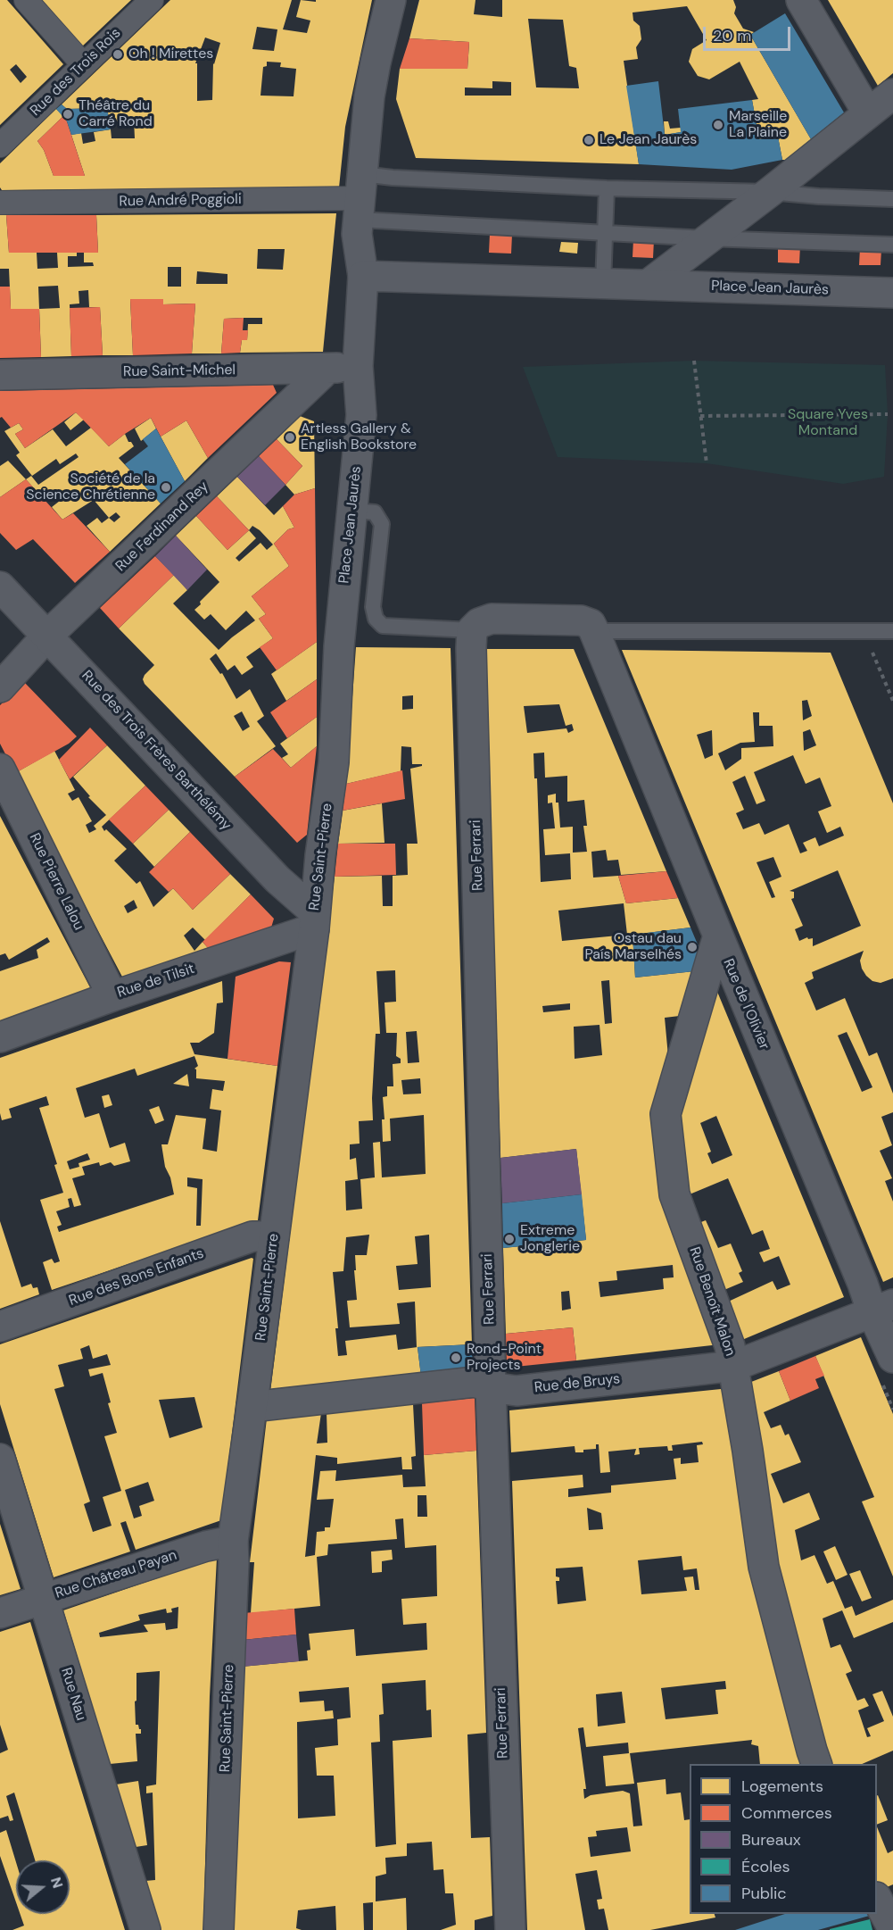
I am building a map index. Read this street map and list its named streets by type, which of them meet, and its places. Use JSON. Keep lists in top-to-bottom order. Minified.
{"streets":{"street":["Rue des Trois Rois","Rue André Poggioli","Place Jean Jaurès","Rue Saint-Michel","Rue Ferdinand Rey","Rue des Trois Frères Barthélémy","Rue Ferrari","Rue Saint-Pierre","Rue Pierre Lalou","Rue de Tilsit","Rue de l'Olivier","Rue des Bons Enfants","Rue Benoît Malon","Rue de Bruys","Rue Château Payan","Rue Nau"]},"crossings":[["Rue André Poggioli","Place Jean Jaurès"],["Place Jean Jaurès","Rue Saint-Michel"],["Place Jean Jaurès","Rue Saint-Pierre"],["Rue Saint-Michel","Rue Ferdinand Rey"],["Rue Ferdinand Rey","Rue des Trois Frères Barthélémy"],["Rue des Trois Frères Barthélémy","Rue Saint-Pierre"],["Rue des Trois Frères Barthélémy","Rue de Tilsit"],["Rue Ferrari","Rue de Bruys"],["Rue Saint-Pierre","Rue de Tilsit"],["Rue Saint-Pierre","Rue des Bons Enfants"],["Rue Saint-Pierre","Rue de Bruys"],["Rue Saint-Pierre","Rue Château Payan"],["Rue Pierre Lalou","Rue de Tilsit"],["Rue de l'Olivier","Rue Benoît Malon"],["Rue de l'Olivier","Rue de Bruys"],["Rue Benoît Malon","Rue de Bruys"],["Rue Château Payan","Rue Nau"]],"parks":["Square Yves Montand"],"places":["Oh ! Mirettes","Théâtre du Carré Rond","Marseille La Plaine","Le Jean Jaurès","Artless Gallery & English Bookstore","Société de la Science Chrétienne","Ostau dau País Marselhés","Extreme Jonglerie","Rond-Point Projects"],"legend":["Logements","Commerces","Bureaux","Écoles","Public"],"scale_bar":"20 m","north":"right"}
